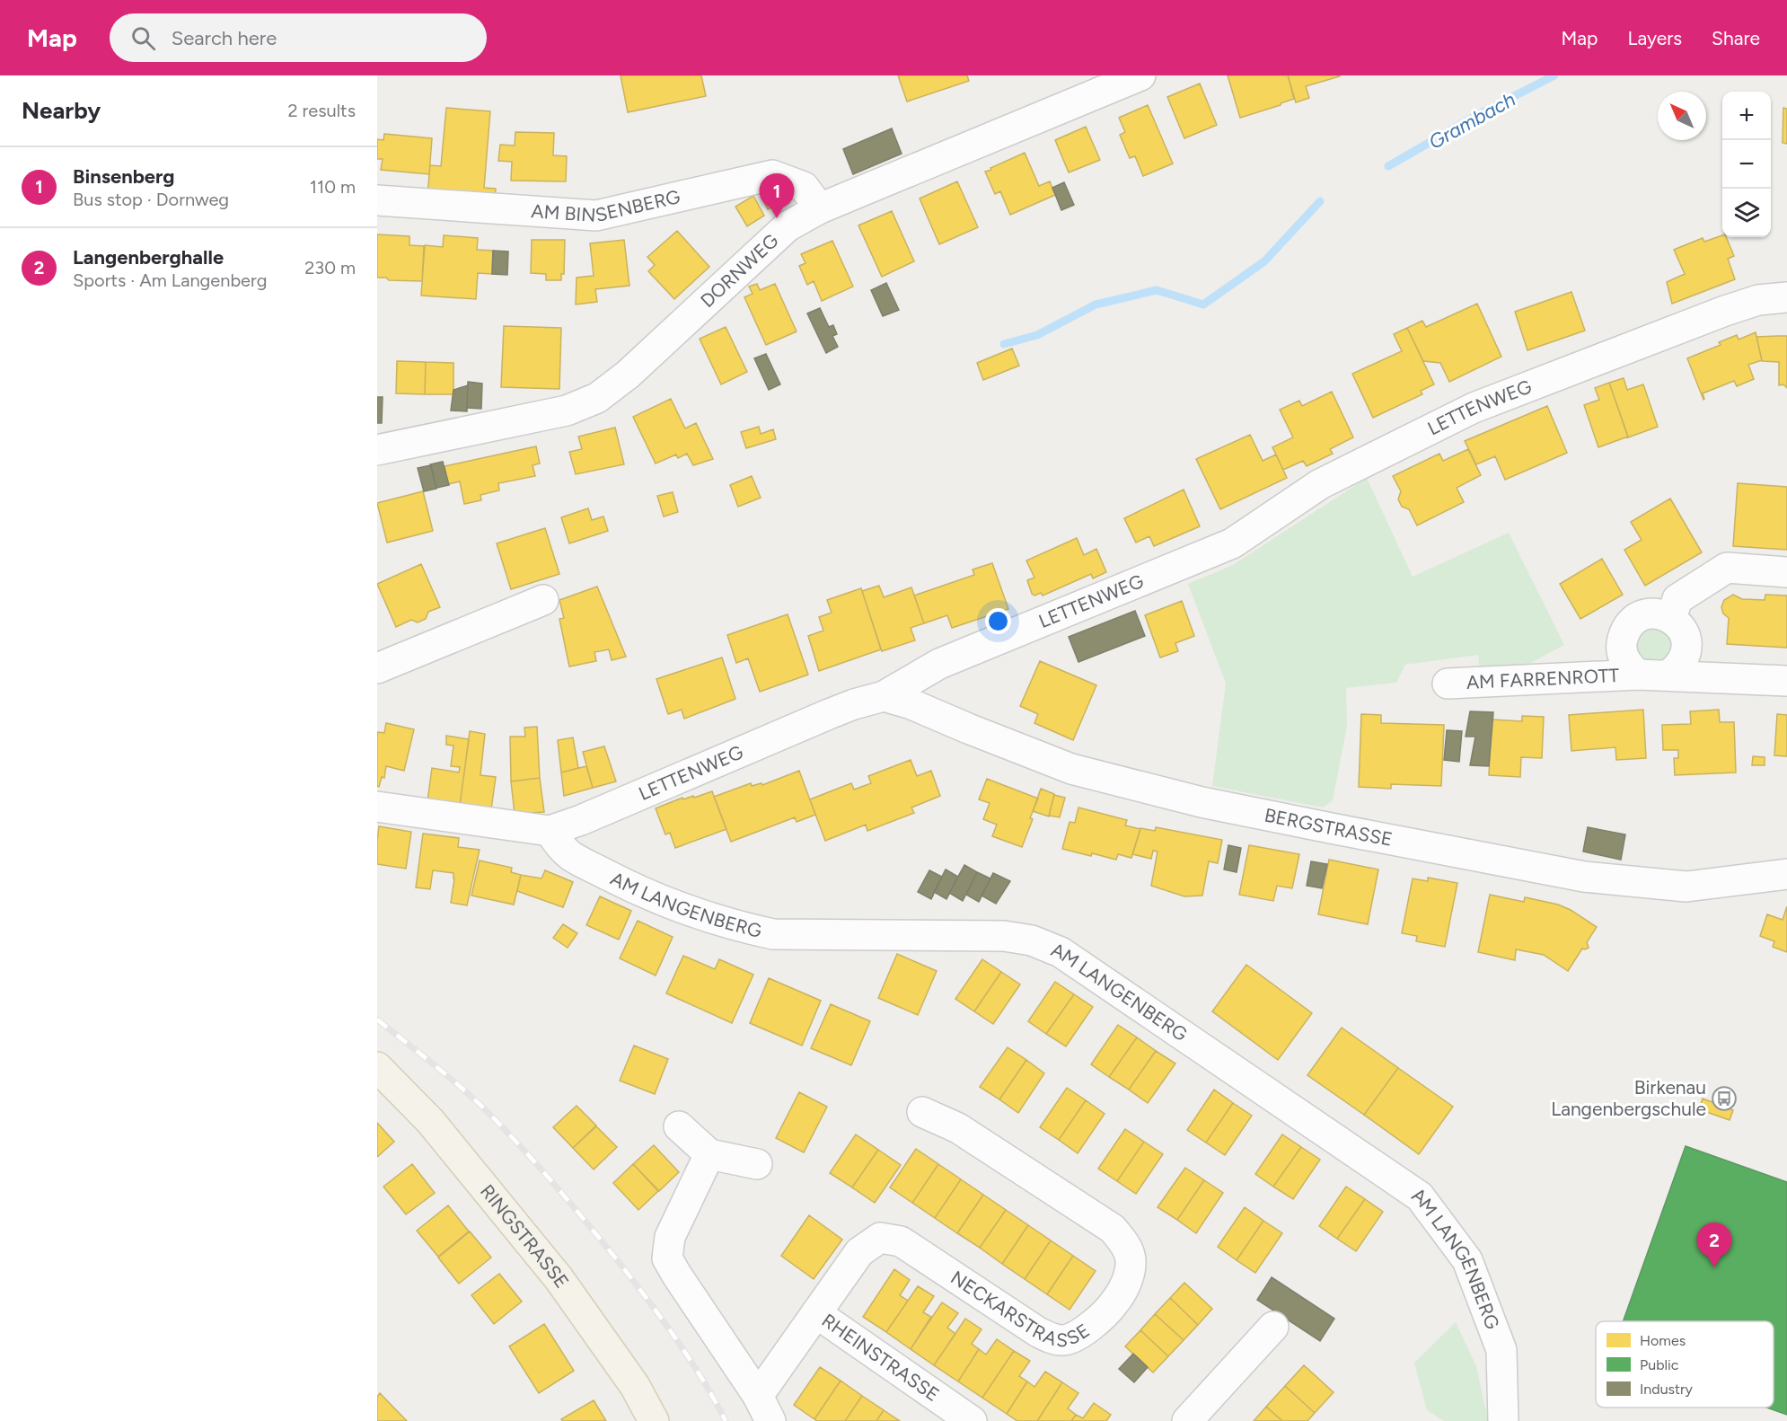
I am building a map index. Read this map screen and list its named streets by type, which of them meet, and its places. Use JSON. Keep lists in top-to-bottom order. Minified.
{"streets":{"main road":["RINGSTRASSE"],"street":["AM BINSENBERG","DORNWEG","LETTENWEG","AM FARRENROTT","BERGSTRASSE","AM LANGENBERG","NECKARSTRASSE","RHEINSTRASSE"]},"crossings":[["AM BINSENBERG","DORNWEG"],["LETTENWEG","BERGSTRASSE"],["LETTENWEG","AM LANGENBERG"],["NECKARSTRASSE","RHEINSTRASSE"]],"water":["Grambach"],"places":{"bus stop":["Birkenau Langenbergschule"]},"legend":["Homes","Public","Industry"],"north":"top left","page":{"header":"Map","search":"Search here","nav":["Map","Layers","Share"],"heading":["Nearby","2 results"],"map_buttons":["+","−"],"list":[{"mark":"1","name":"Binsenberg","note":"Bus stop · Dornweg","value":"110 m"},{"mark":"2","name":"Langenberghalle","note":"Sports · Am Langenberg","value":"230 m"}],"pins":["1","2"]}}
